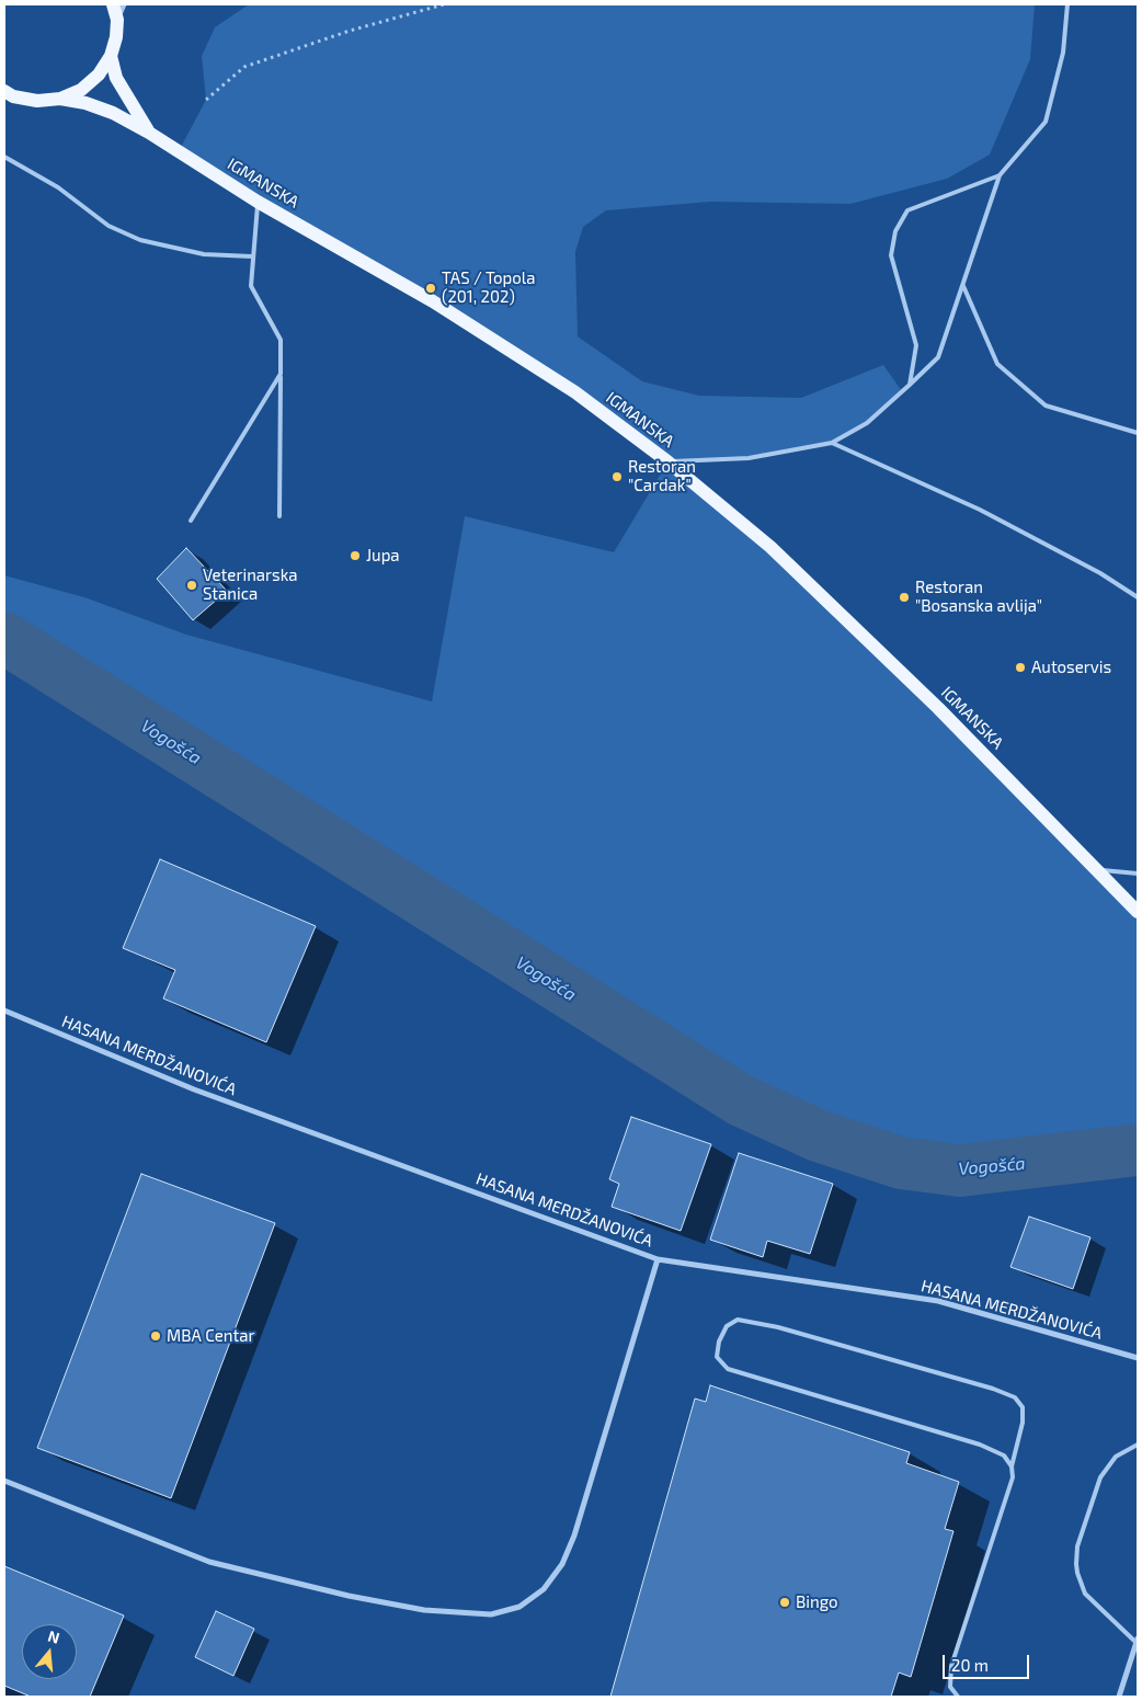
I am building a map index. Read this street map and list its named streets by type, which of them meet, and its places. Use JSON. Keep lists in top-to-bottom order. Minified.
{"streets":{"main road":["IGMANSKA"],"street":["HASANA MERDŽANOVIĆA"]},"water":["Vogošća"],"places":["TAS / Topola (201, 202)","Restoran \"Cardak\"","Jupa","Veterinarska Stanica","Restoran \"Bosanska avlija\"","Autoservis","MBA Centar","Bingo"],"scale_bar":"20 m","north":"top"}
